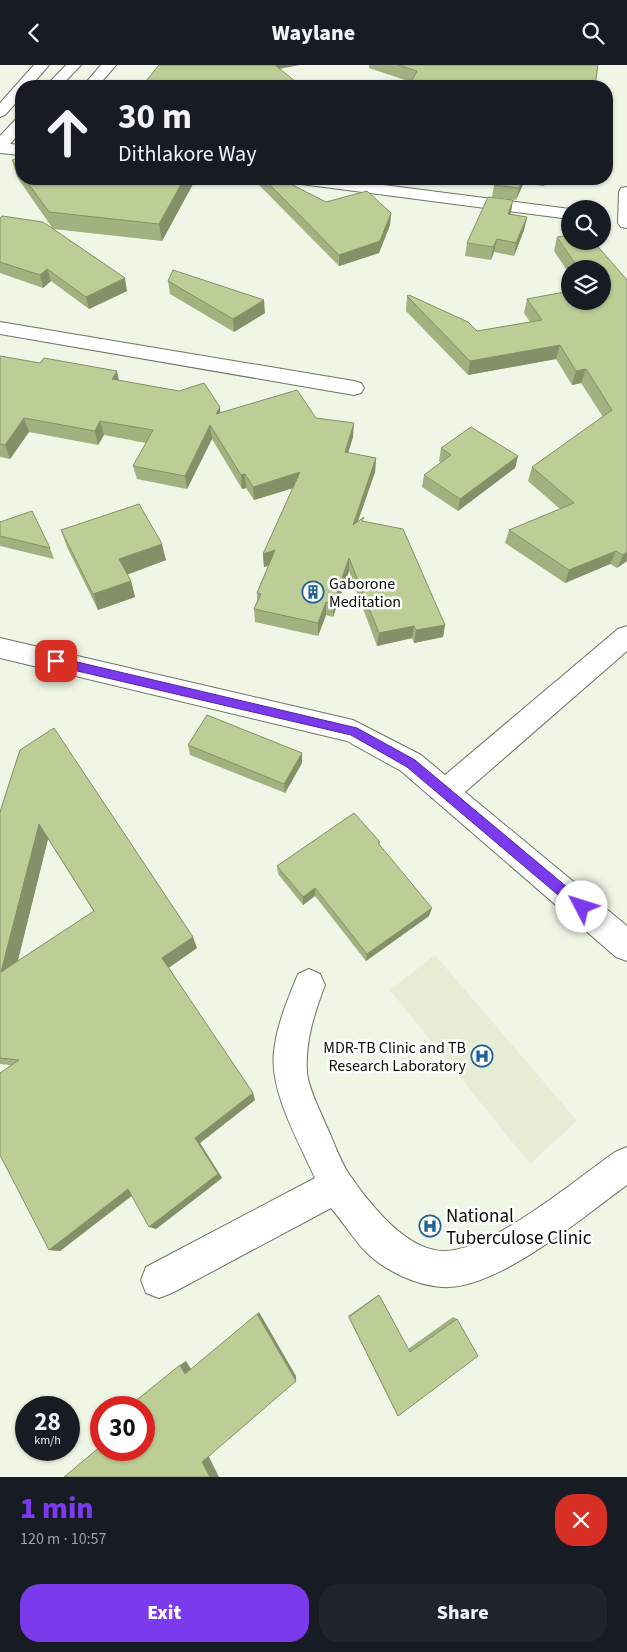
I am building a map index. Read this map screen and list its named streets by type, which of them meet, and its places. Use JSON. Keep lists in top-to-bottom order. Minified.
{"places":{"building":["Gaborone Meditation"],"hospital":["MDR-TB Clinic and TB Research Laboratory","National Tuberculose Clinic"]},"page":{"header":"Waylane","turn":["30 m","Dithlakore Way"],"speed":"28 km/h","limit":"30","heading":["1 min","120 m · 10:57"],"buttons":["Exit","Share"]}}
